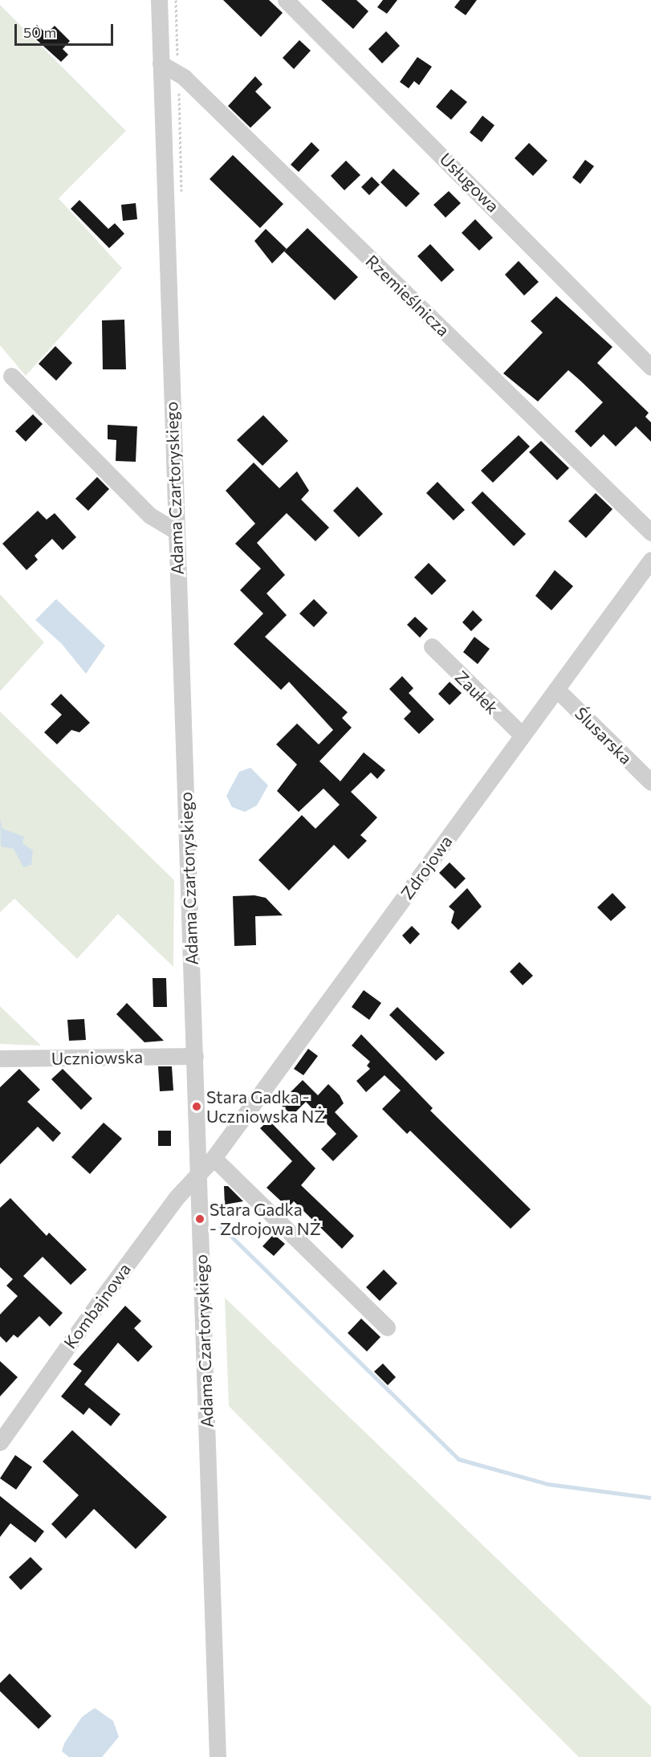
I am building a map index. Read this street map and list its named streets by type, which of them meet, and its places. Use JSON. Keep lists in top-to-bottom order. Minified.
{"streets":{"street":["Usługowa","Rzemieślnicza","Adama Czartoryskiego","Zaułek","Ślusarska","Zdrojowa","Uczniowska","Kombajnowa"]},"crossings":[["Rzemieślnicza","Adama Czartoryskiego"],["Adama Czartoryskiego","Zdrojowa"],["Adama Czartoryskiego","Uczniowska"],["Adama Czartoryskiego","Kombajnowa"],["Zaułek","Zdrojowa"],["Ślusarska","Zdrojowa"],["Zdrojowa","Kombajnowa"]],"places":["Stara Gadka - Uczniowska NŻ","Stara Gadka - Zdrojowa NŻ"],"scale_bar":"50 m"}
